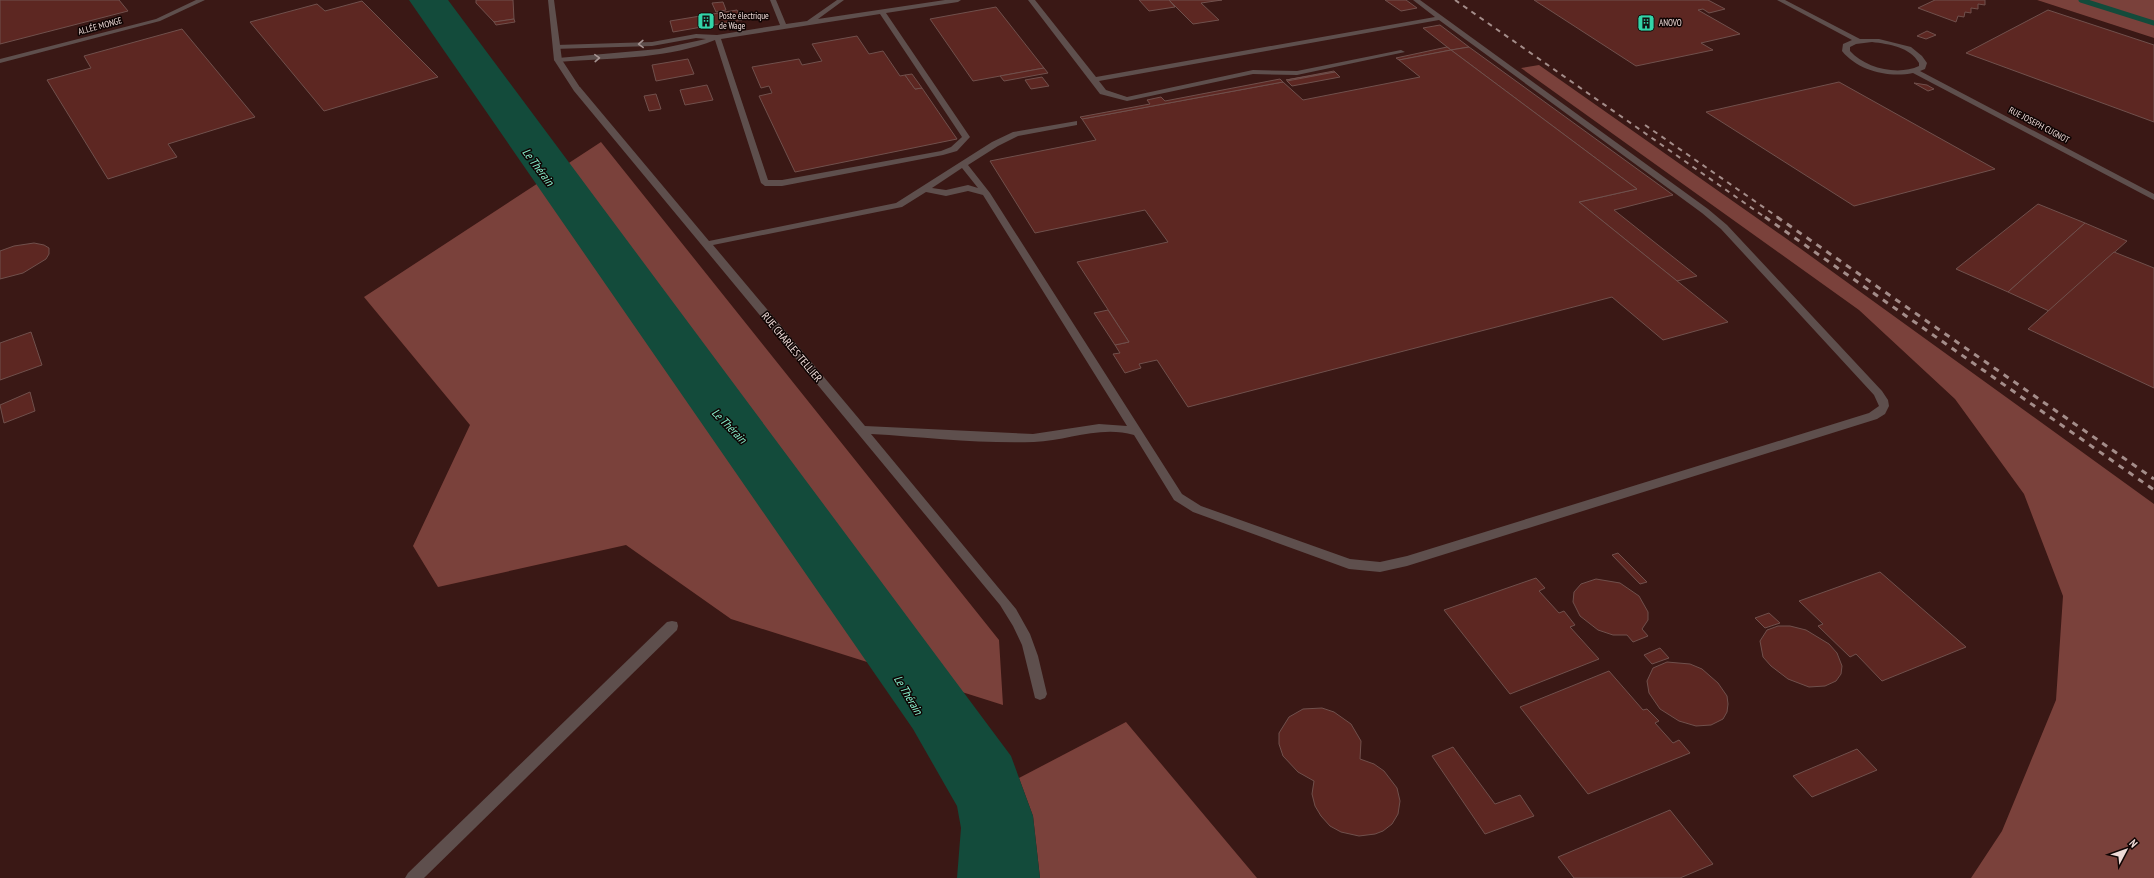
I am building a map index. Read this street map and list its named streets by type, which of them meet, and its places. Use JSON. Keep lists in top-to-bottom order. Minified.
{"streets":{"street":["ALLÉE MONGE","RUE JOSEPH CUGNOT","RUE CHARLES TELLIER"]},"water":["Le Thérain"],"places":{"building":["Poste électrique de Wage","ANOVO"]},"north":"top right"}
